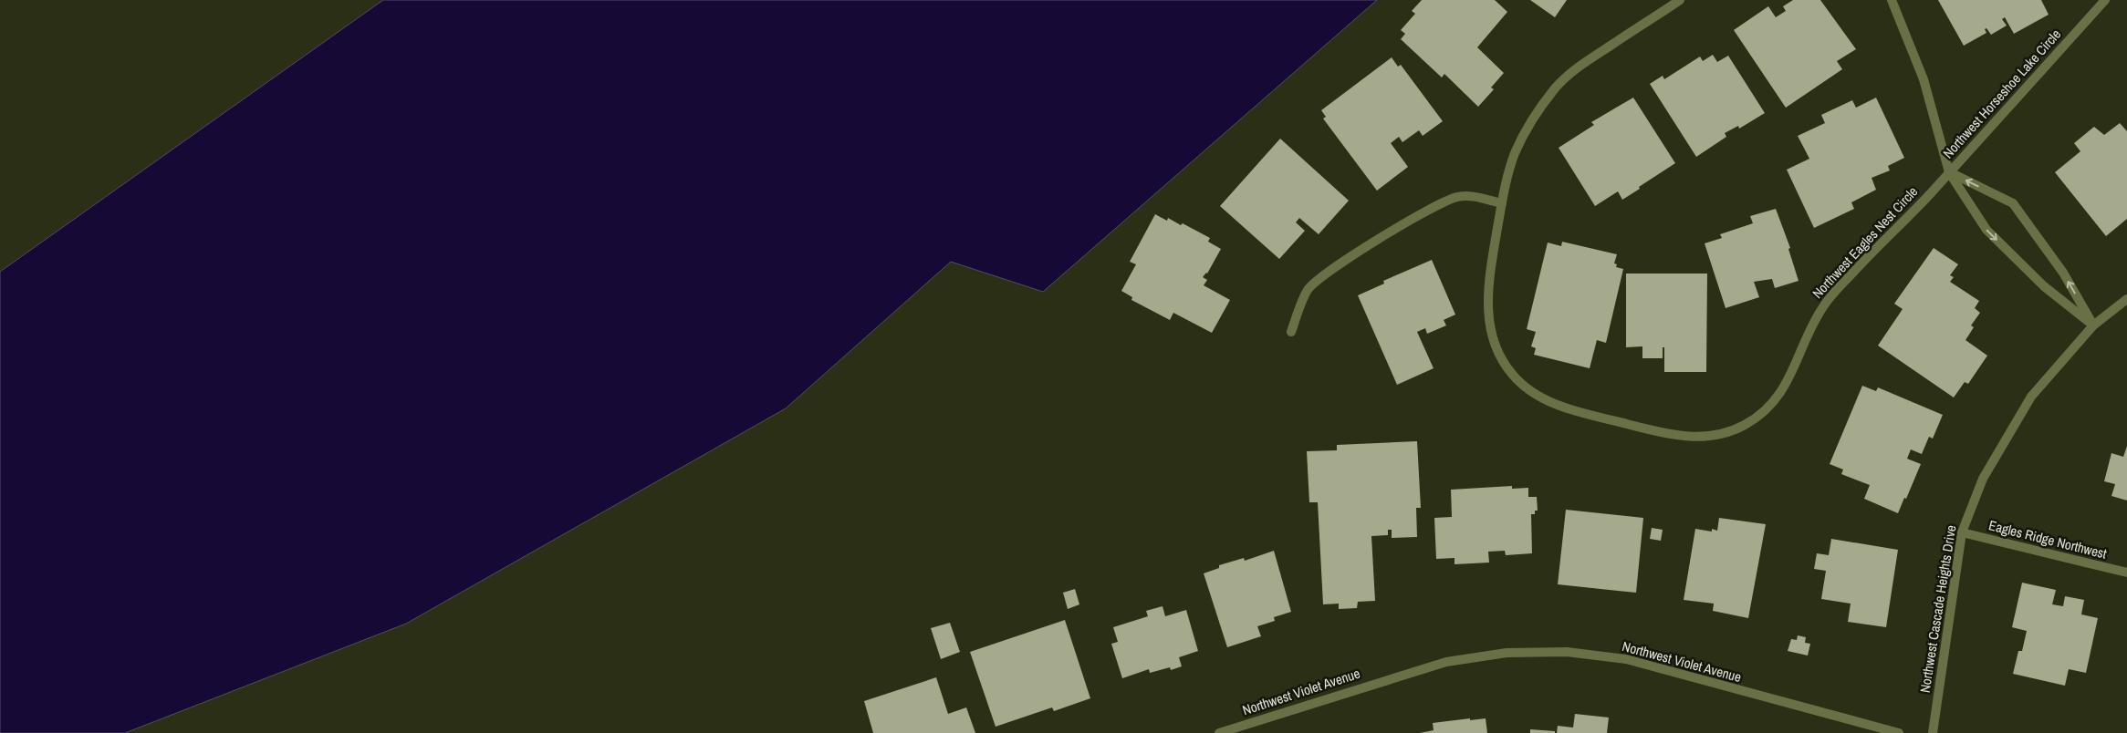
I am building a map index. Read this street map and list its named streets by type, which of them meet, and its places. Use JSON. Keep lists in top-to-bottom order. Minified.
{"streets":{"street":["Northwest Horseshoe Lake Circle","Northwest Eagles Nest Circle","Eagles Ridge Northwest","Northwest Cascade Heights Drive","Northwest Violet Avenue"]},"crossings":[["Northwest Horseshoe Lake Circle","Northwest Eagles Nest Circle"],["Eagles Ridge Northwest","Northwest Cascade Heights Drive"]]}
